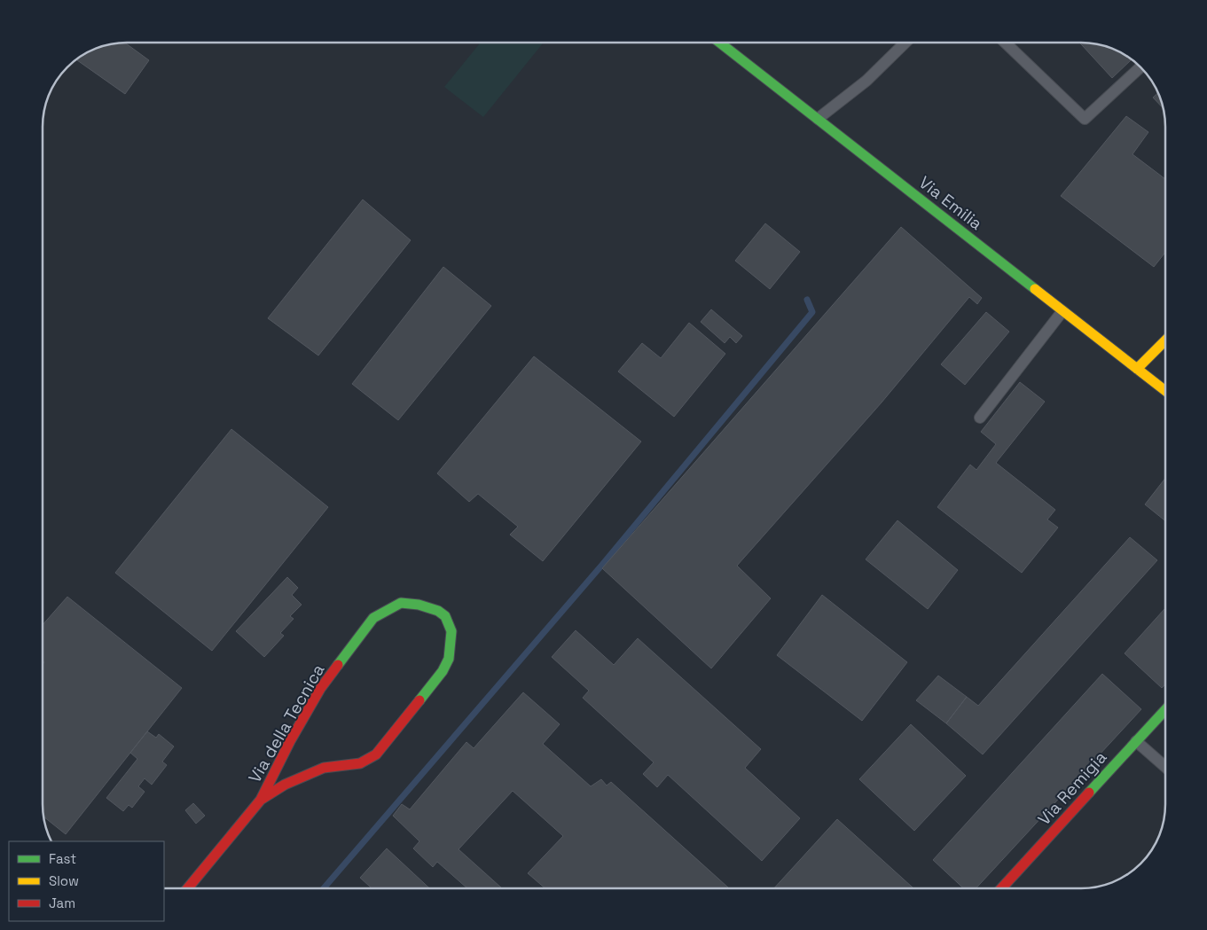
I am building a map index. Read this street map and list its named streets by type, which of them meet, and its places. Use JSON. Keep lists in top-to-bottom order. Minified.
{"streets":{"street":["Via Emilia","Via della Tecnica","Via Remigia"]},"legend":["Fast","Slow","Jam"]}
